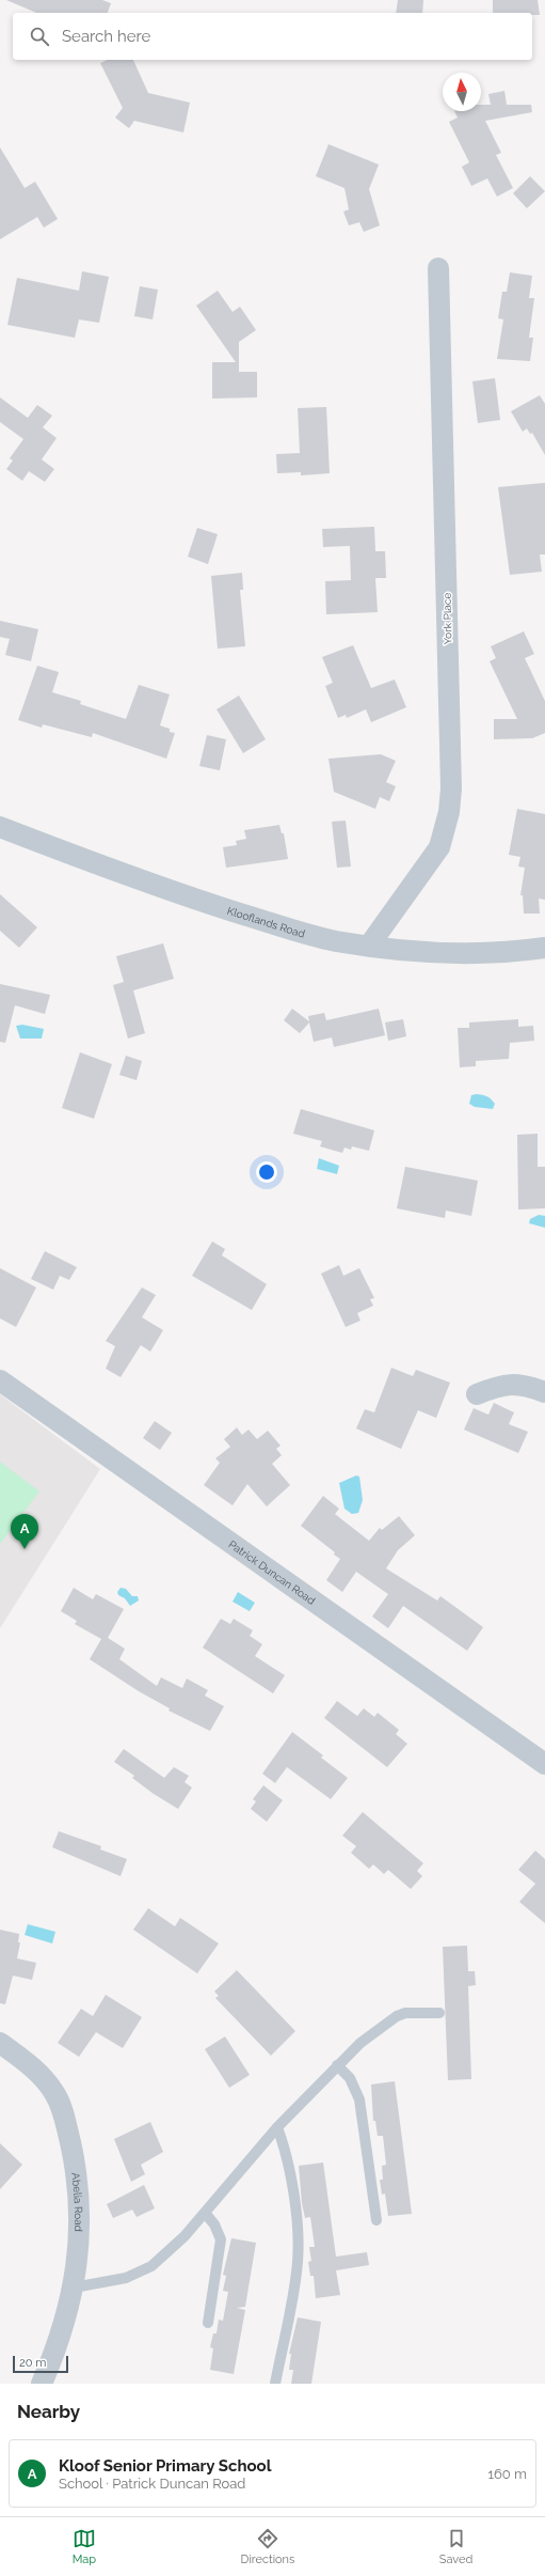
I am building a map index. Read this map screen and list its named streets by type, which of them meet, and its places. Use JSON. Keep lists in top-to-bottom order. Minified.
{"streets":{"street":["York Place","Klooflands Road","Patrick Duncan Road","Abelia Road"]},"crossings":[["York Place","Klooflands Road"]],"scale_bar":"20 m","north":"top","page":{"search":"Search here","pins":"A","scale":"20 m","heading":"Nearby","list":[{"mark":"A","name":"Kloof Senior Primary School","note":"School · Patrick Duncan Road","value":"160 m"}],"nav":["Map","Directions","Saved"]}}
